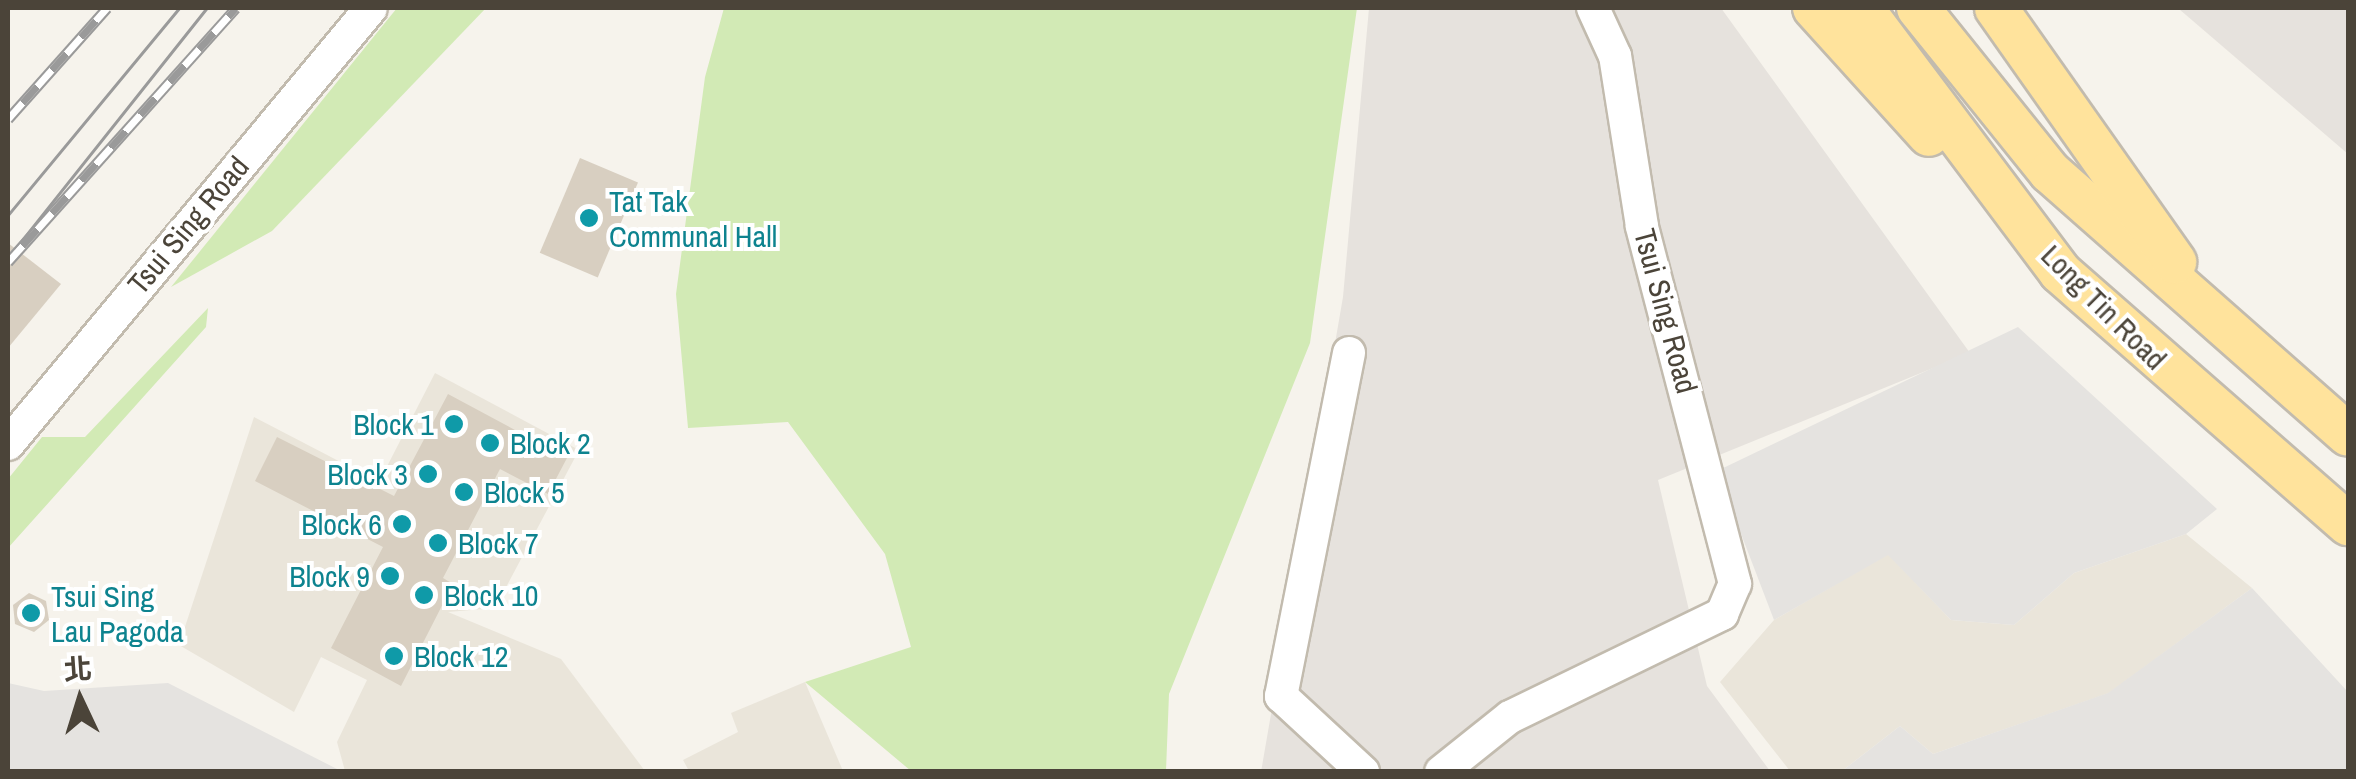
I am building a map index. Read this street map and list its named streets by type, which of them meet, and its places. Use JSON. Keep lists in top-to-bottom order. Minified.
{"streets":{"main road":["Long Tin Road"],"street":["Tsui Sing Road"]},"places":["Tat Tak Communal Hall","Block 1","Block 2","Block 3","Block 5","Block 6","Block 7","Block 9","Block 10","Tsui Sing Lau Pagoda","Block 12"],"north":"top"}
